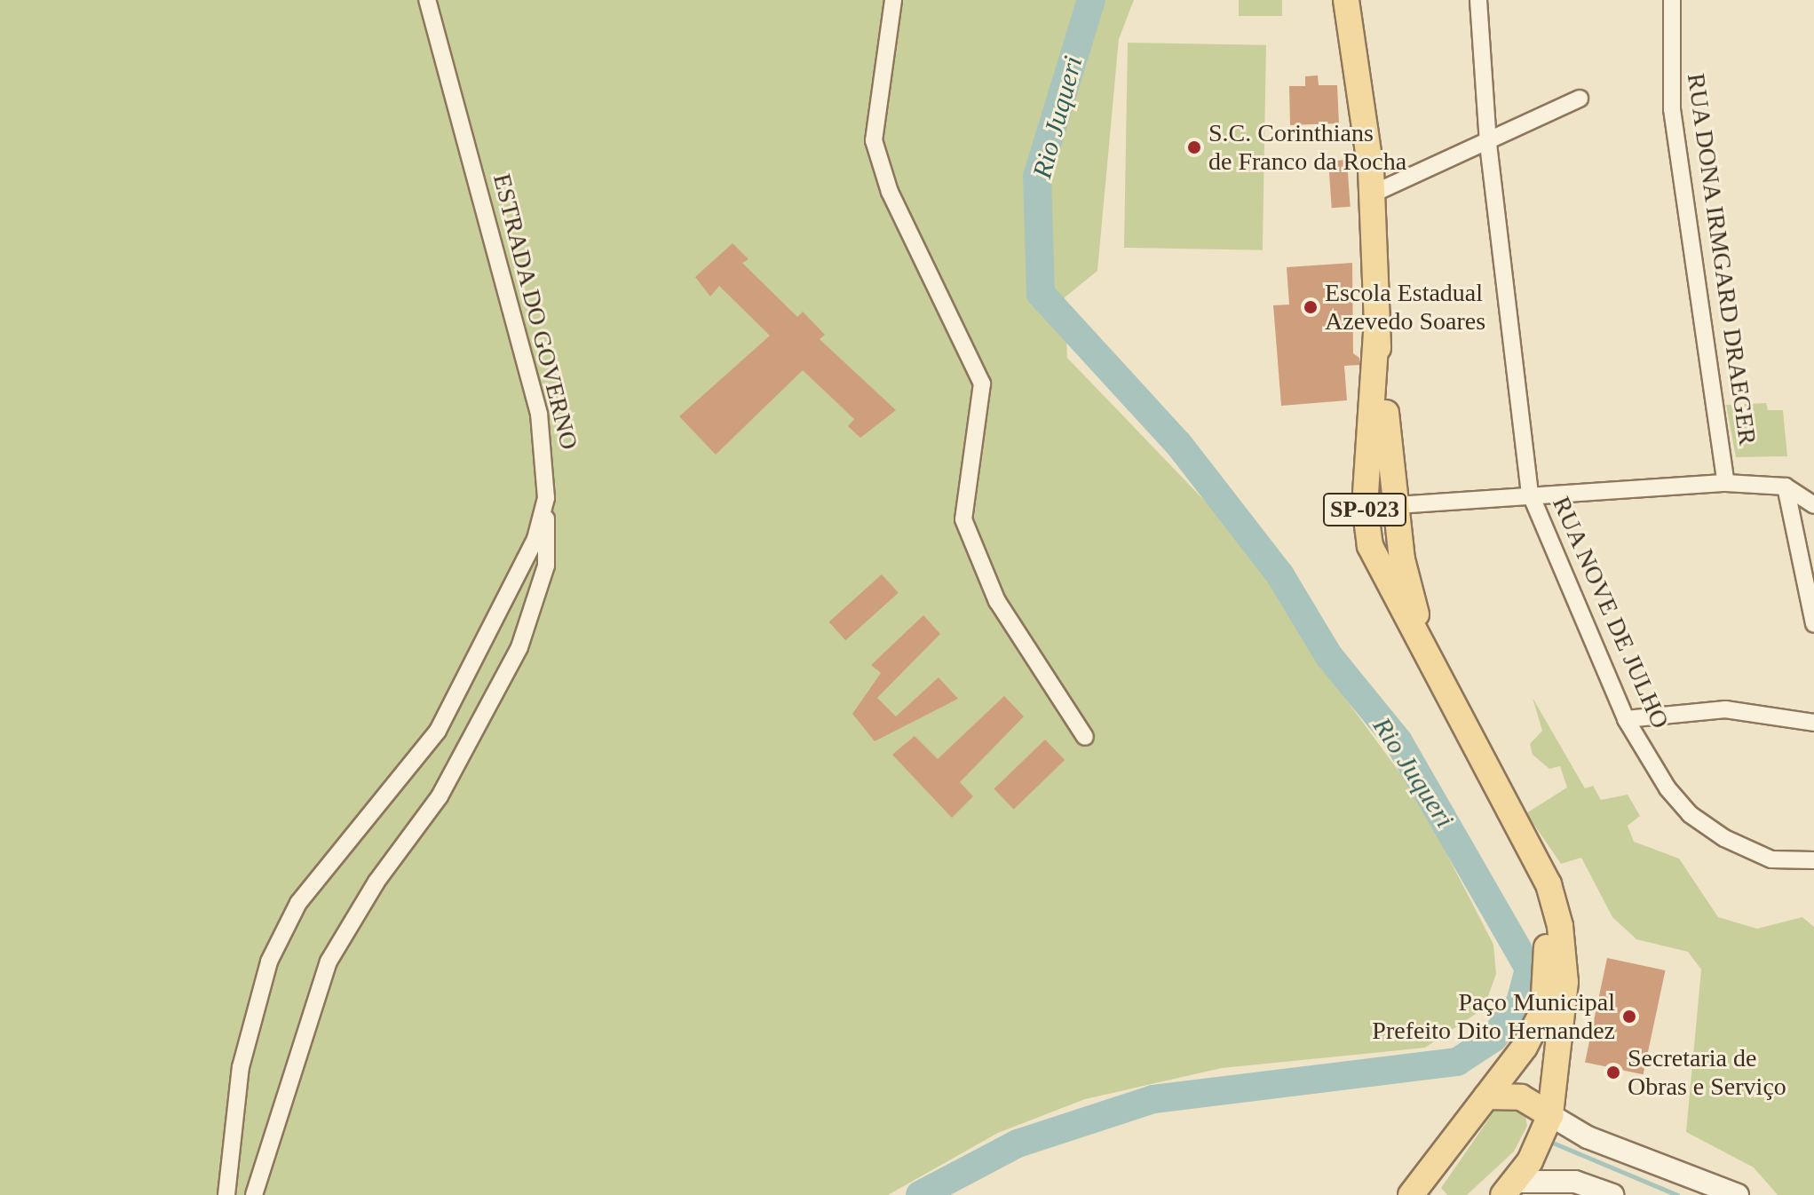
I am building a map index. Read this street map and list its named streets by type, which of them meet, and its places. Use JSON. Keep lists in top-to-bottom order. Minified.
{"streets":{"main road":["SP-023"],"street":["RUA DONA IRMGARD DRAEGER","ESTRADA DO GOVERNO","RUA NOVE DE JULHO"]},"water":["Rio Juqueri"],"places":["S.C. Corinthians de Franco da Rocha","Escola Estadual Azevedo Soares","Paço Municipal Prefeito Dito Hernandez","Secretaria de Obras e Serviço"]}
